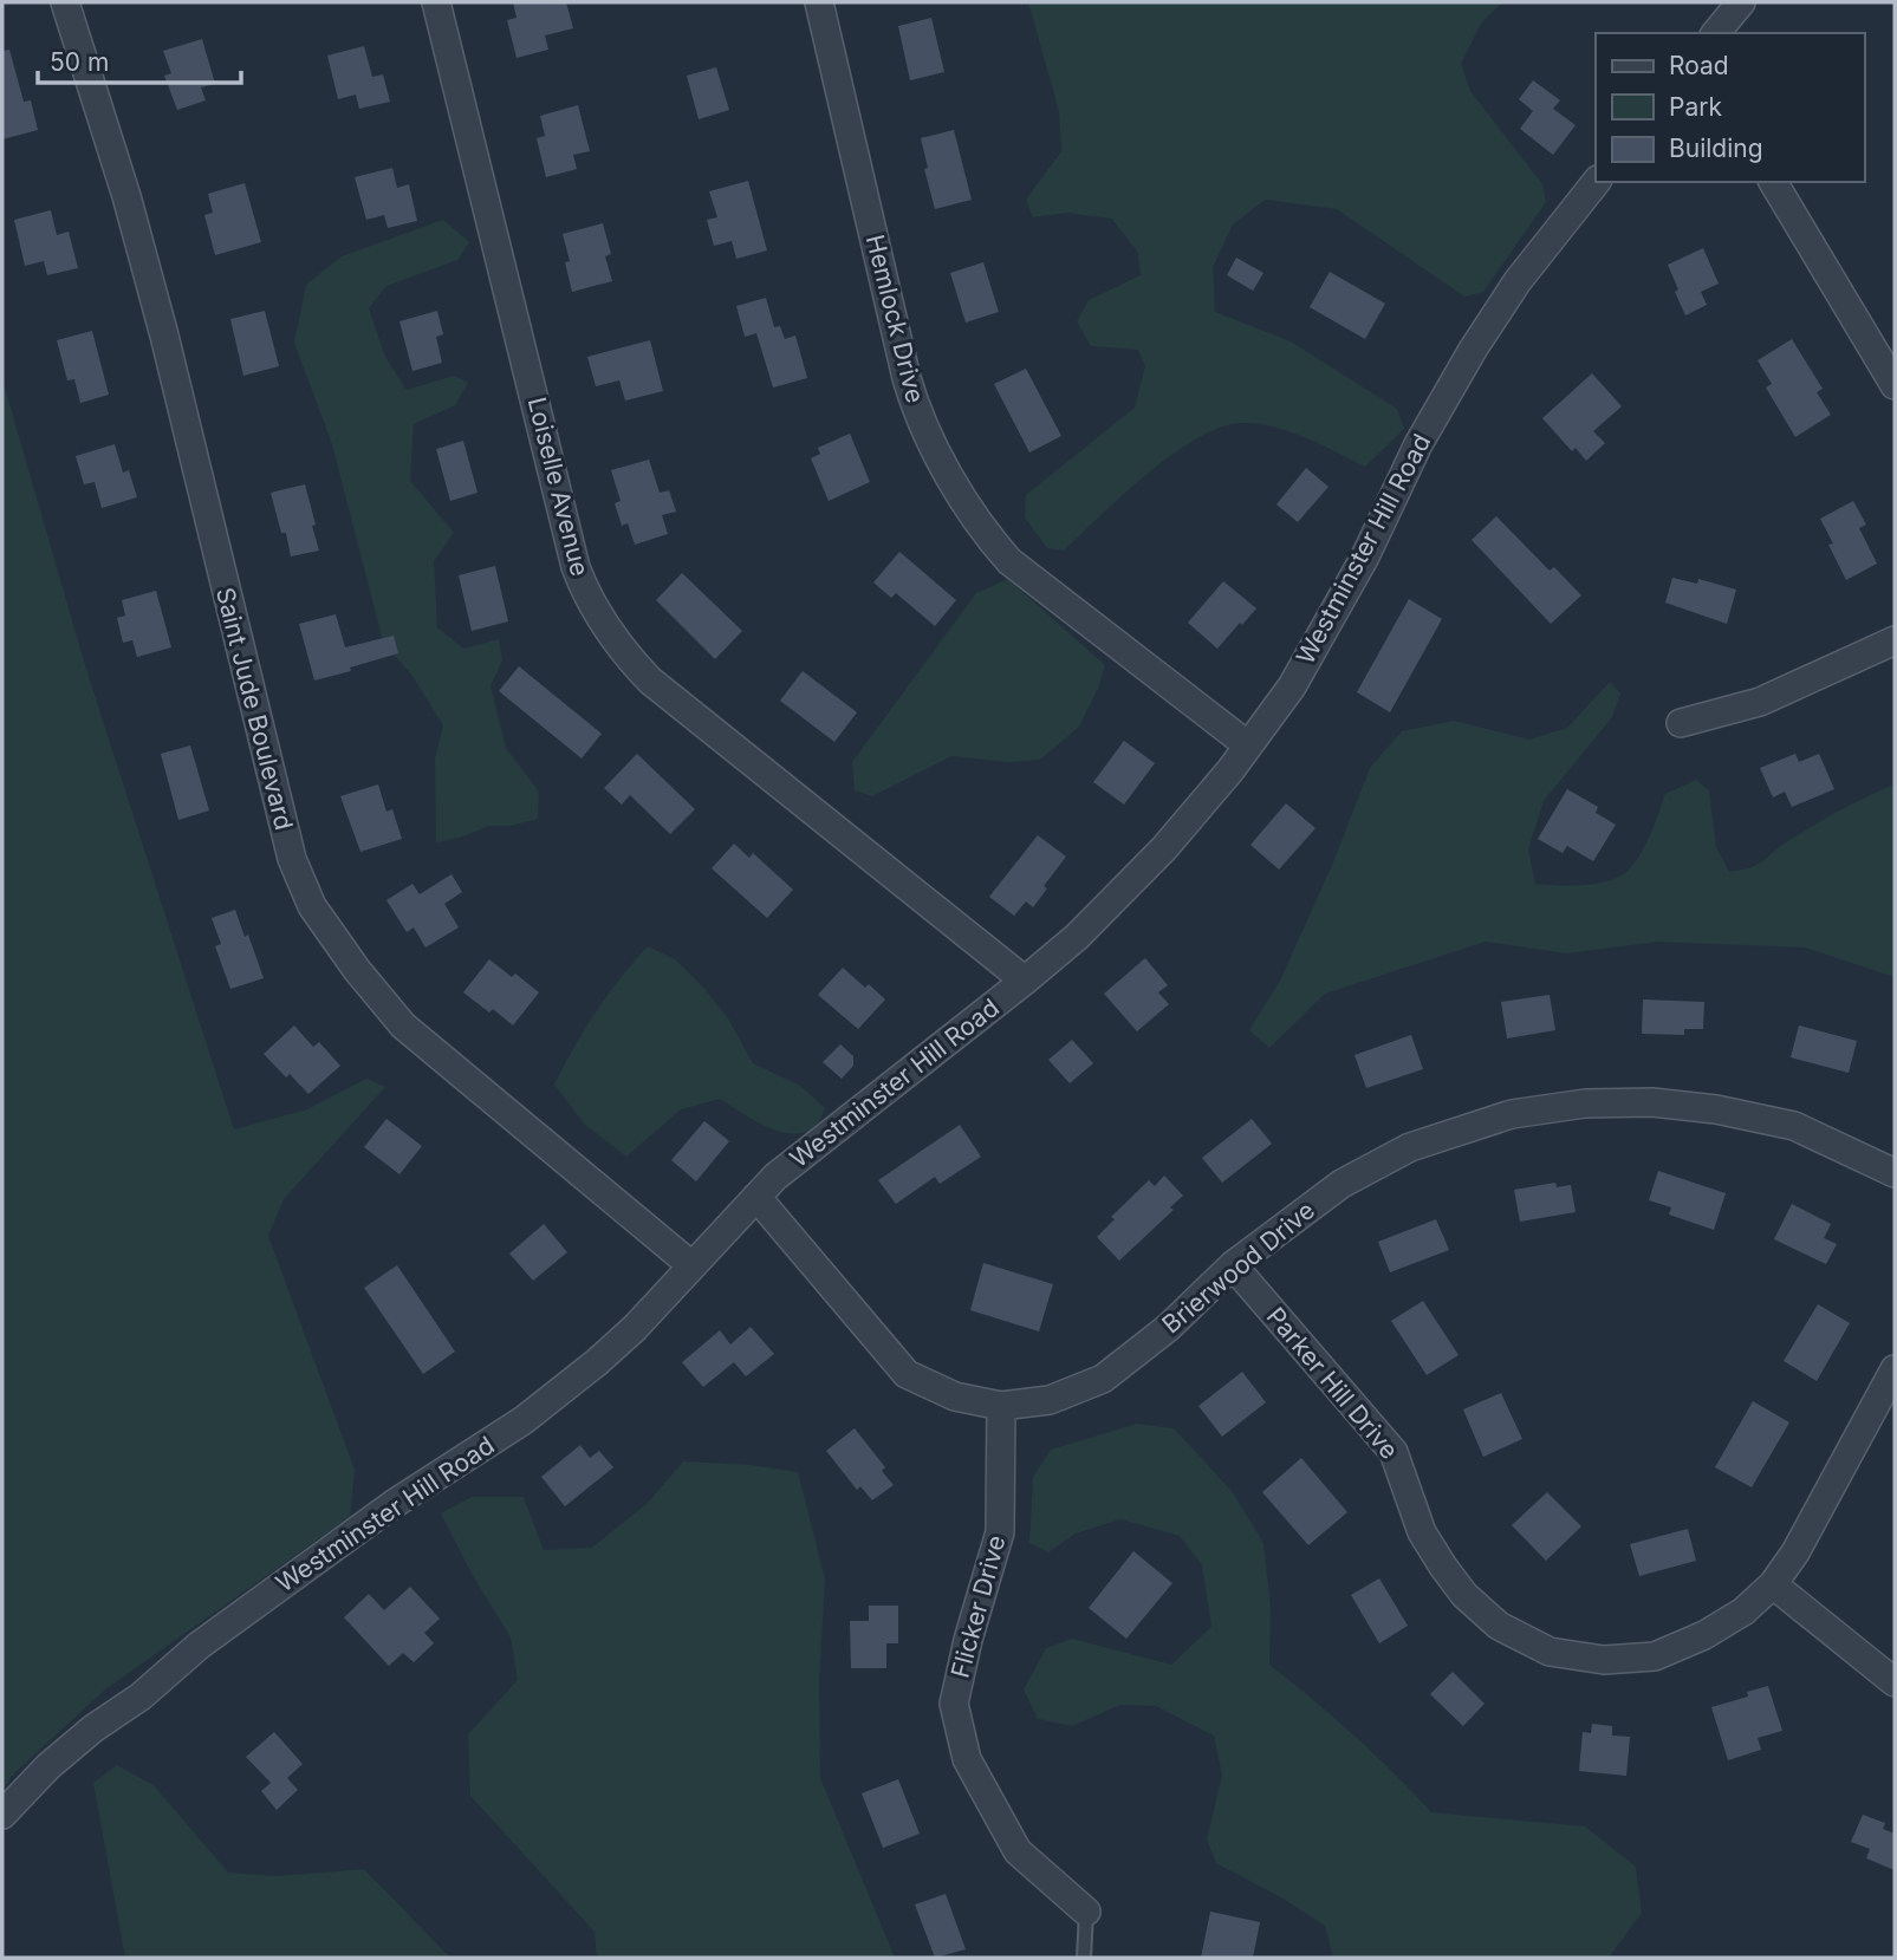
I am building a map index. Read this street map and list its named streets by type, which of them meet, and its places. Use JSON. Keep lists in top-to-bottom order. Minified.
{"streets":{"street":["Hemlock Drive","Loiselle Avenue","Westminster Hill Road","Saint Jude Boulevard","Brierwood Drive","Parker Hill Drive","Flicker Drive"]},"crossings":[["Hemlock Drive","Westminster Hill Road"],["Loiselle Avenue","Westminster Hill Road"],["Westminster Hill Road","Saint Jude Boulevard"],["Westminster Hill Road","Brierwood Drive"],["Brierwood Drive","Parker Hill Drive"],["Brierwood Drive","Flicker Drive"]],"legend":["Road","Park","Building"],"scale_bar":"50 m"}
